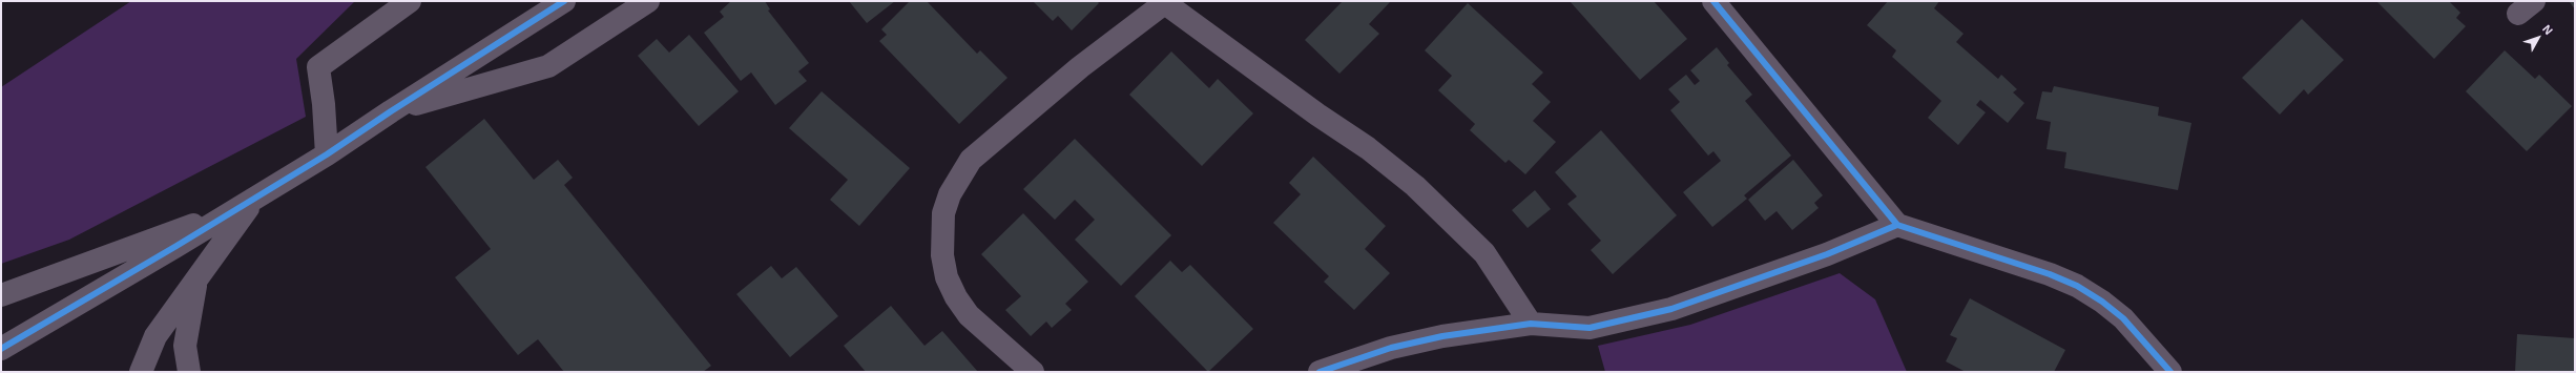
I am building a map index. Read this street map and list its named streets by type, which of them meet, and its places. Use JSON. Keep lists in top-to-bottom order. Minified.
{"north":"top right"}
